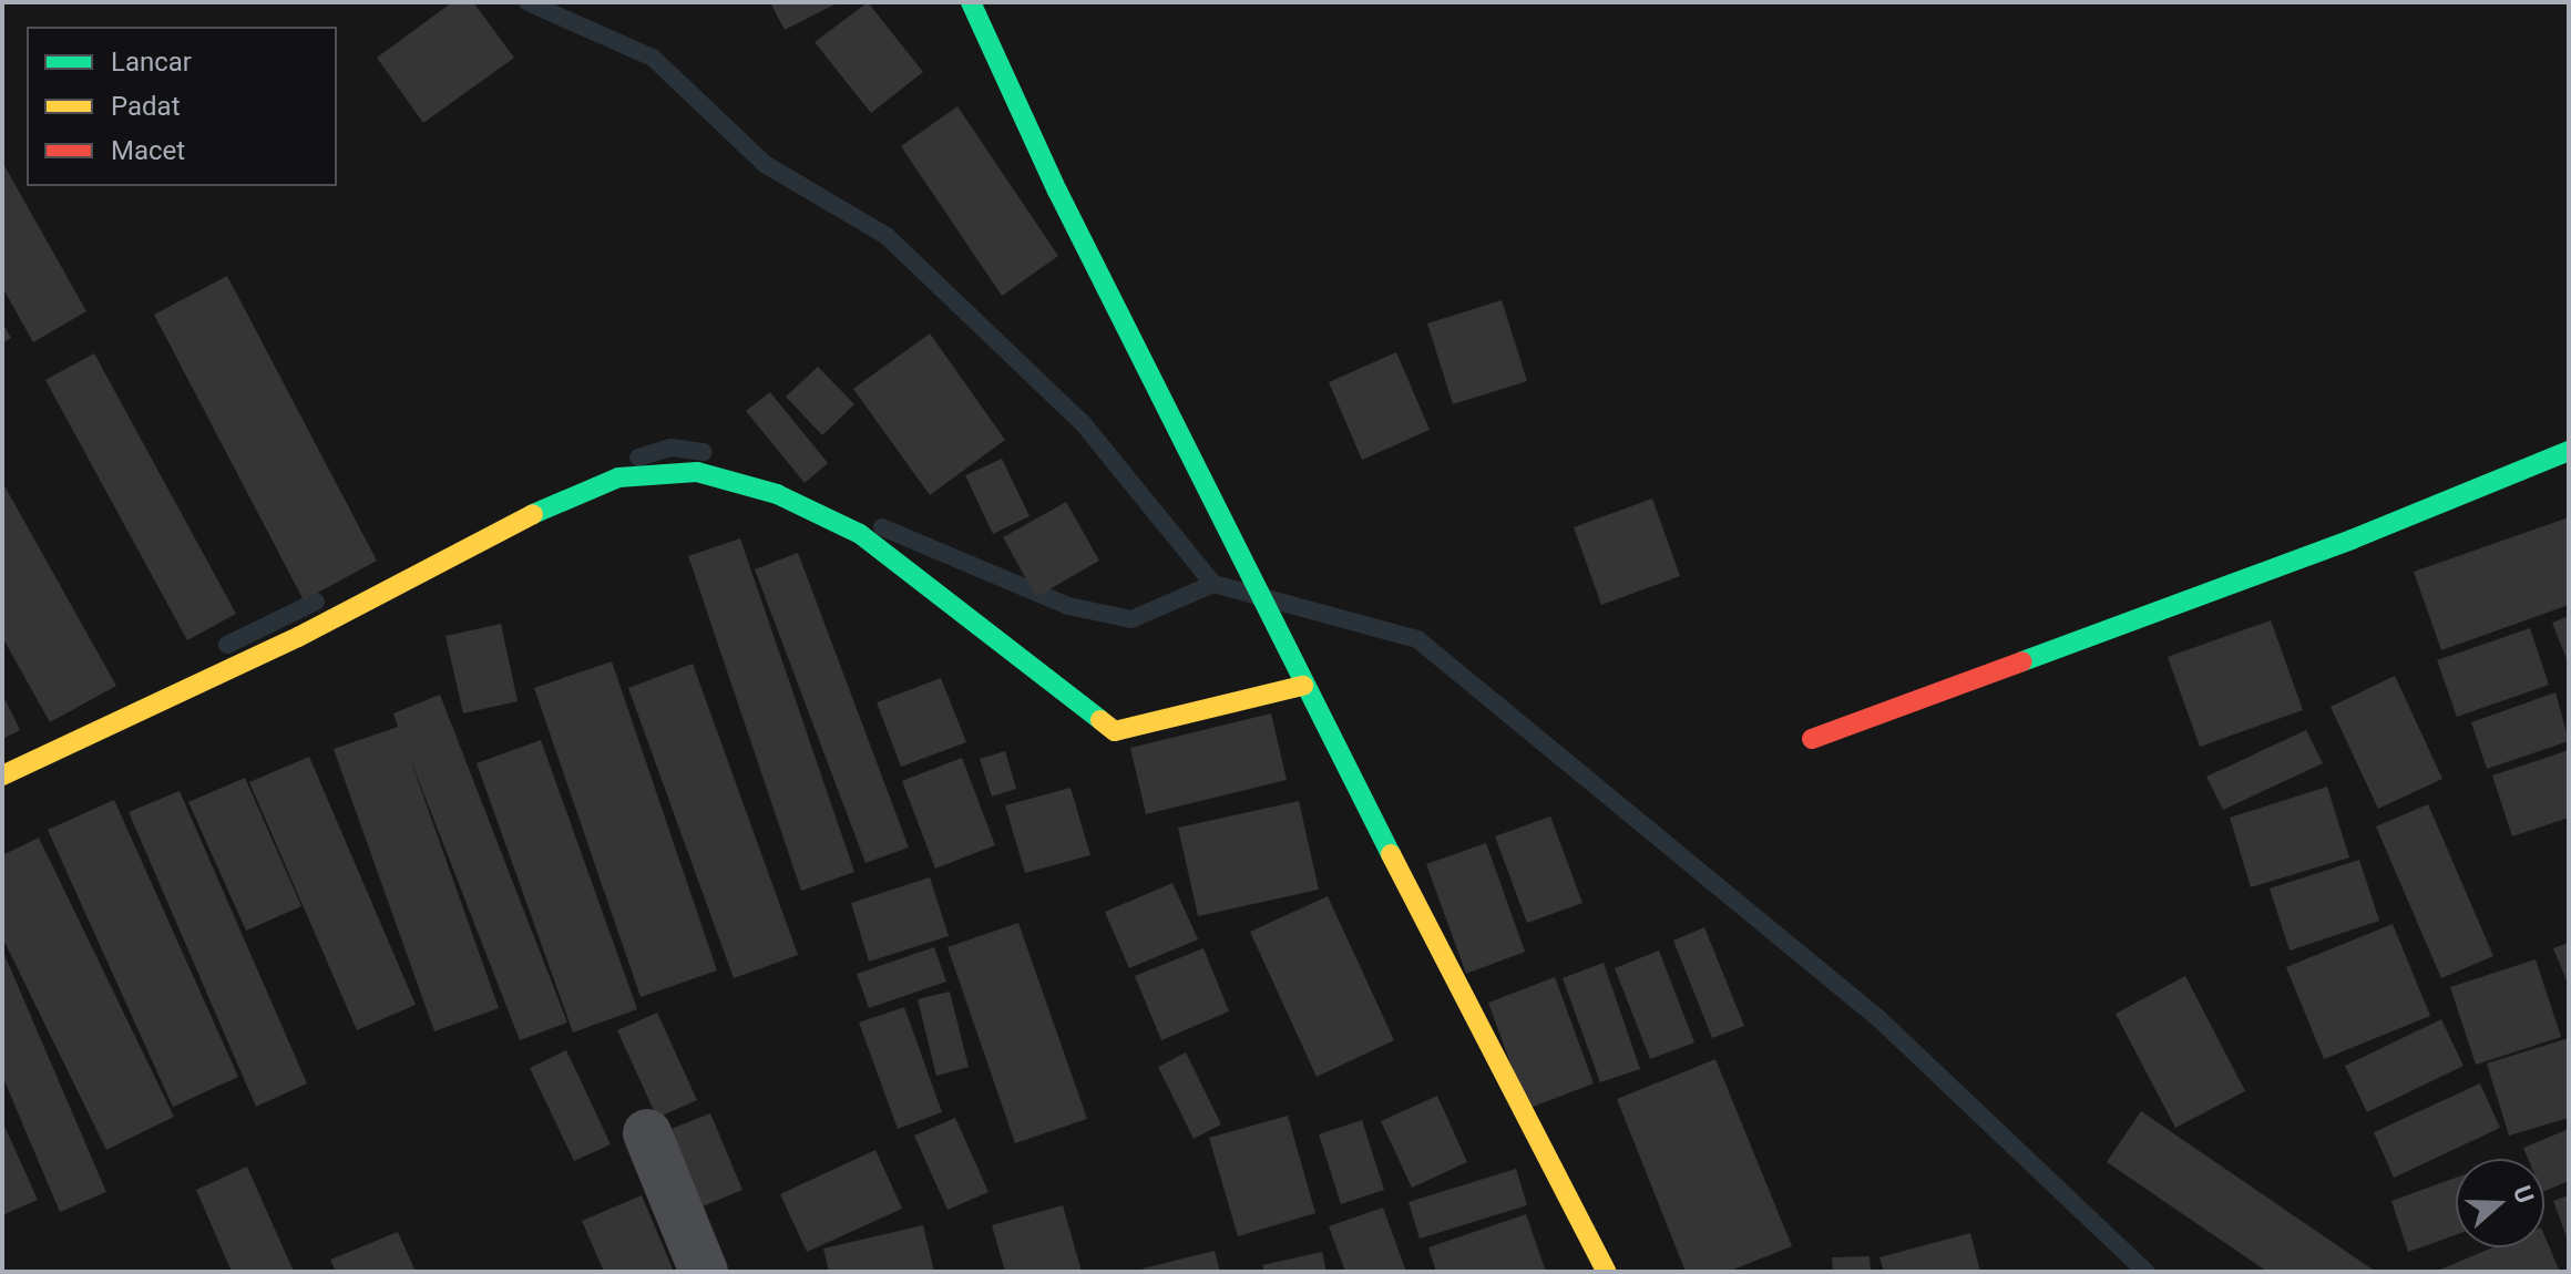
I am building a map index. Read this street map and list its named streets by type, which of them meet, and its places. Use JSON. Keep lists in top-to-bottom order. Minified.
{"legend":["Lancar","Padat","Macet"],"north":"right"}
